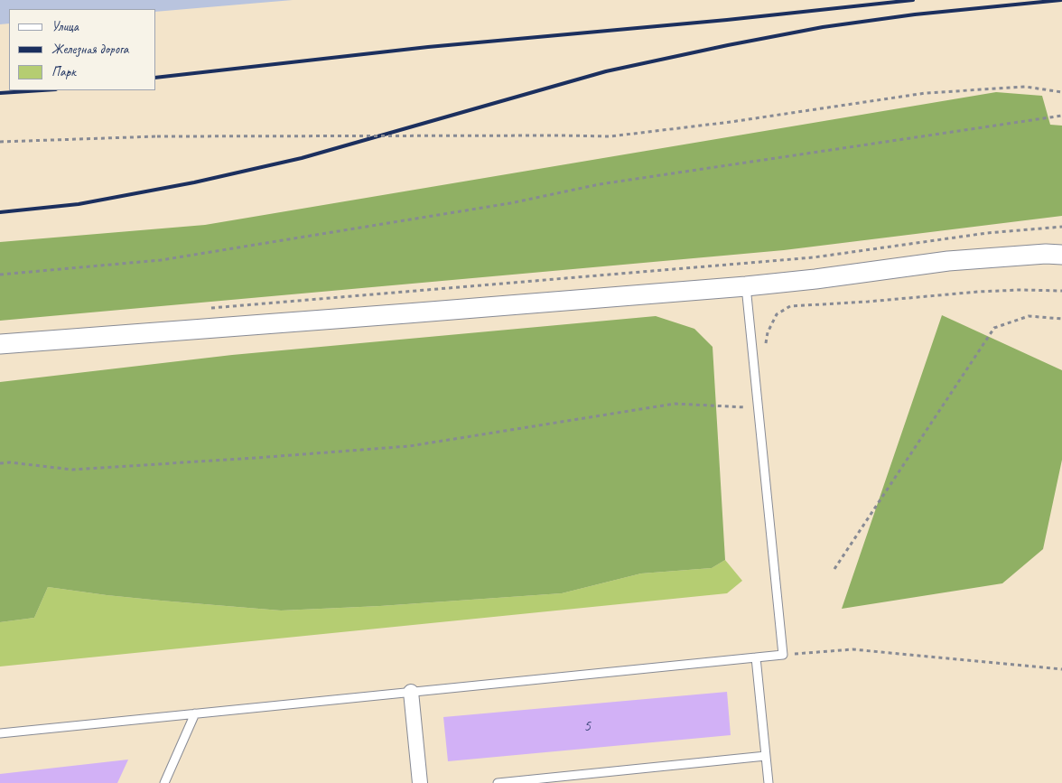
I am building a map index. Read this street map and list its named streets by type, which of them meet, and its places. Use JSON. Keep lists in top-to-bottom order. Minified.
{"house_numbers":["5"],"legend":["Улица","Железная дорога","Парк"]}
